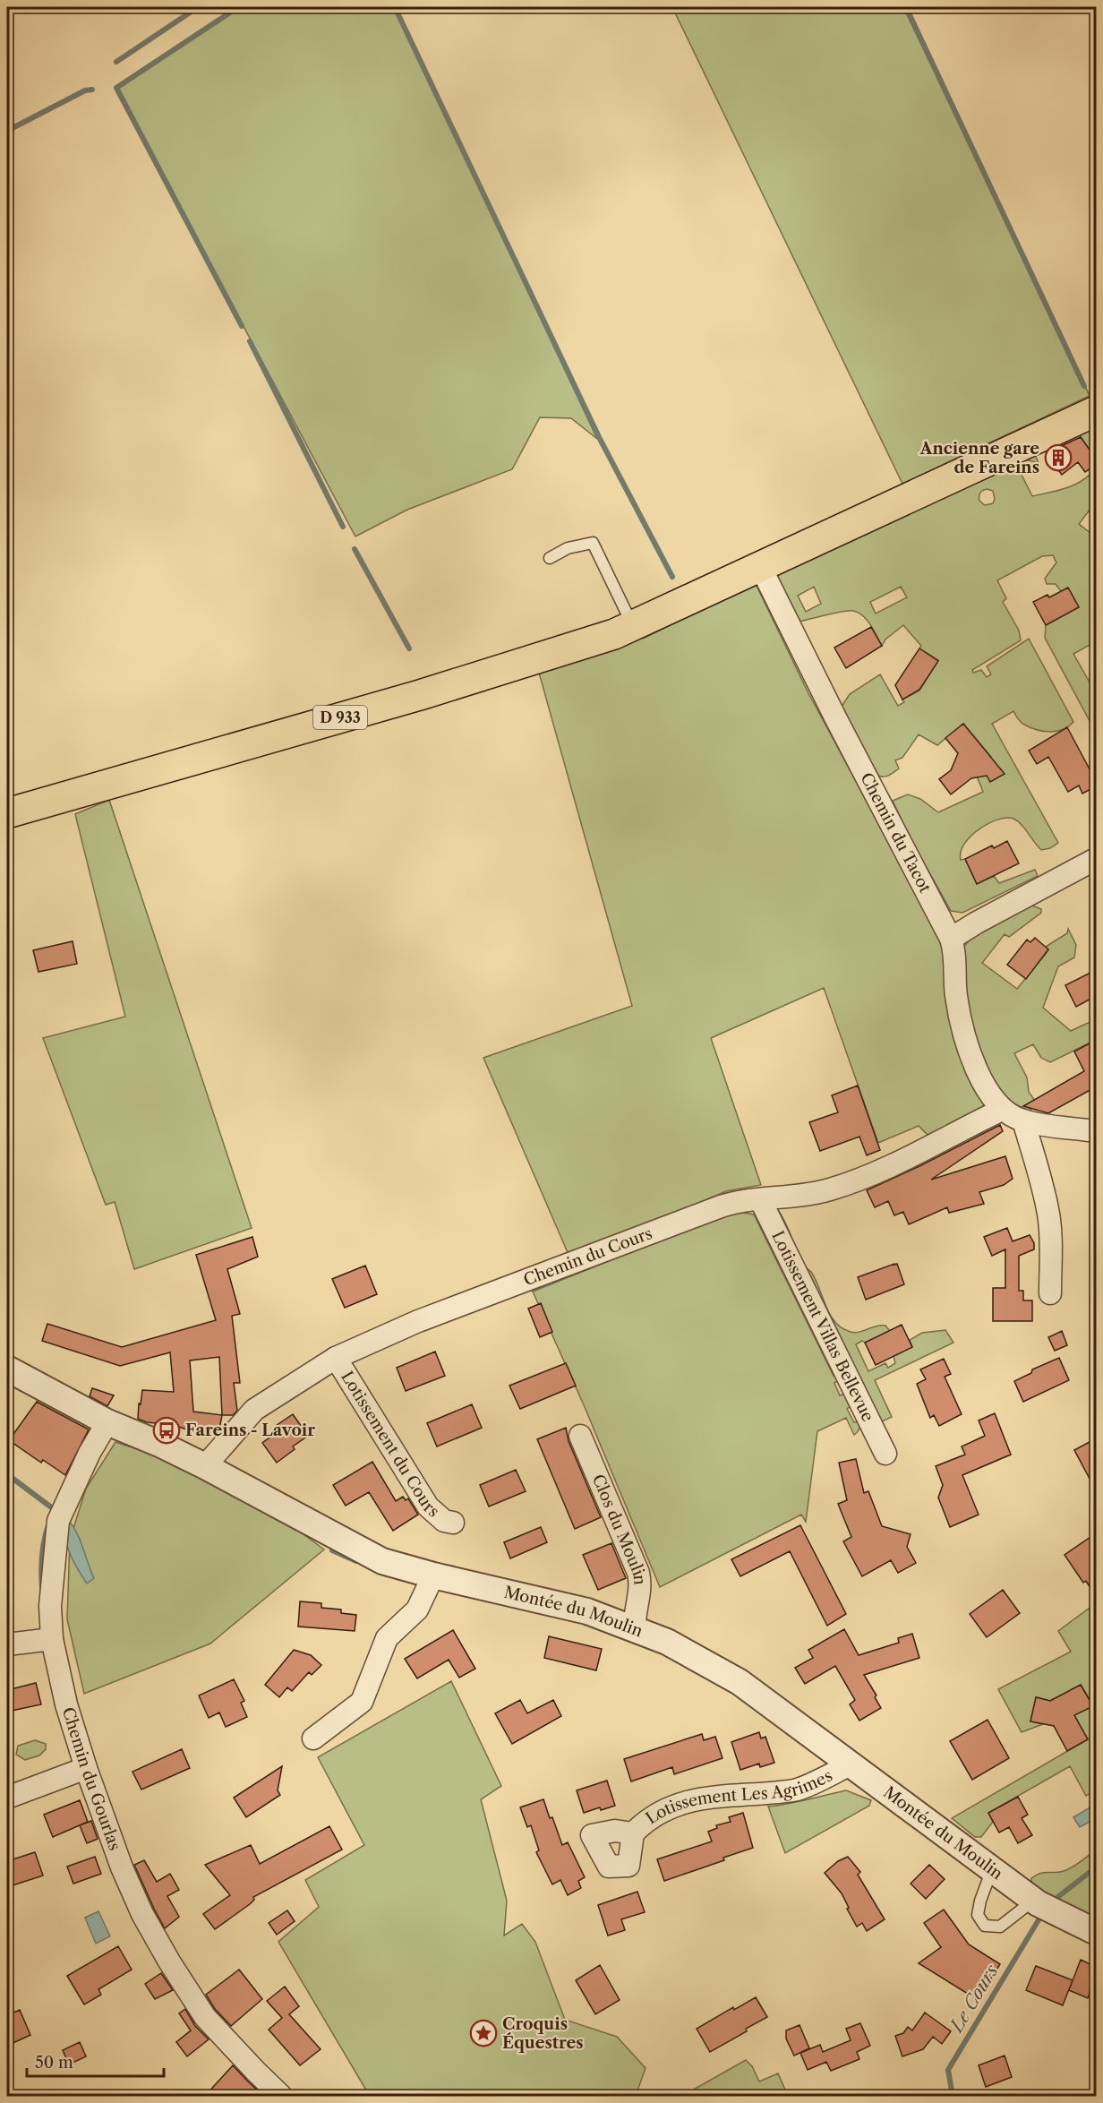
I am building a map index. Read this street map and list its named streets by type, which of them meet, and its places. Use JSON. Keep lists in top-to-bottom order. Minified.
{"streets":{"main road":["D 933"],"street":["Chemin du Tacot","Chemin du Cours","Lotissement Villas Bellevue","Lotissement du Cours","Clos du Moulin","Montée du Moulin","Chemin du Gourlas","Lotissement Les Agrimes"]},"crossings":[["D 933","Chemin du Tacot"],["Chemin du Tacot","Chemin du Cours"],["Chemin du Cours","Lotissement Villas Bellevue"],["Chemin du Cours","Lotissement du Cours"],["Chemin du Cours","Montée du Moulin"],["Clos du Moulin","Montée du Moulin"],["Montée du Moulin","Chemin du Gourlas"],["Montée du Moulin","Lotissement Les Agrimes"]],"water":["Le Cours"],"places":{"building":["Ancienne gare de Fareins"],"bus stop":["Fareins - Lavoir"],"place":["Croquis Équestres"]},"scale_bar":"50 m"}
